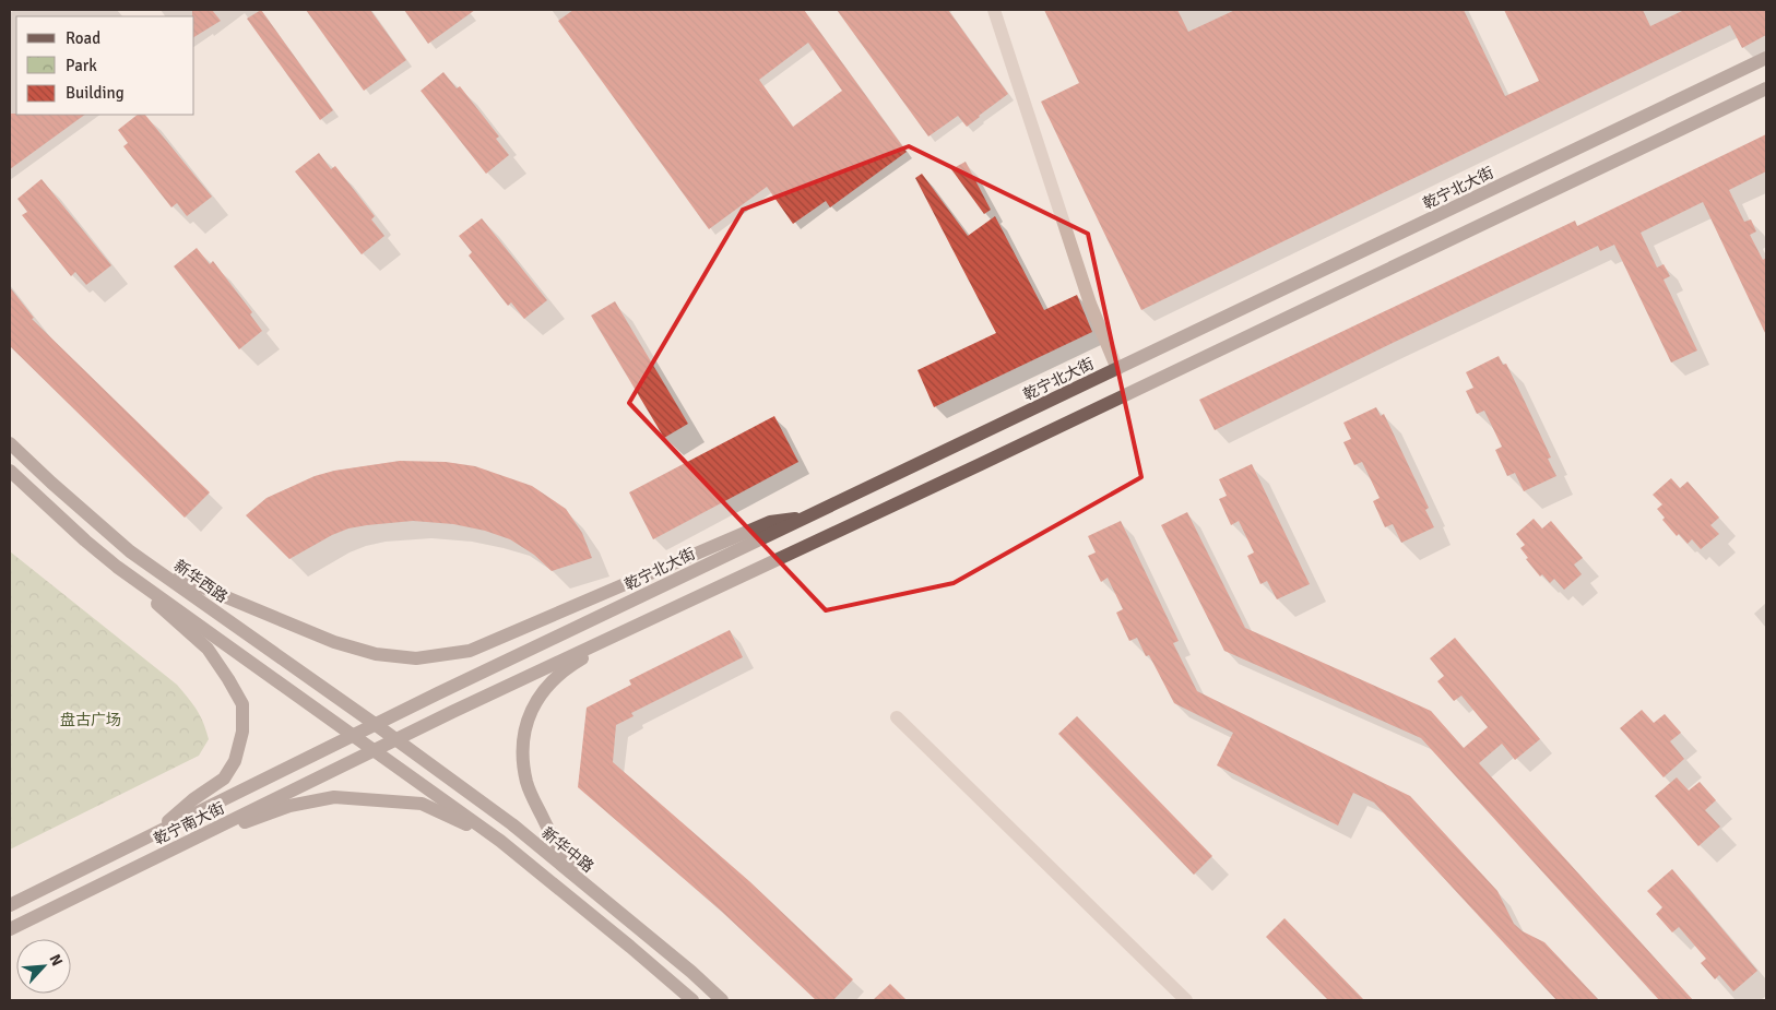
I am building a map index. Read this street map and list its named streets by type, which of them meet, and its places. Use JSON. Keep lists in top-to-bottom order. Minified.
{"streets":{"main road":["乾宁北大街","新华西路","乾宁南大街","新华中路"]},"crossings":[["乾宁北大街","新华西路"],["乾宁北大街","乾宁南大街"],["乾宁北大街","新华中路"],["新华西路","乾宁南大街"],["新华西路","新华中路"],["乾宁南大街","新华中路"]],"parks":["盘古广场"],"legend":["Road","Park","Building"],"north":"top right"}
